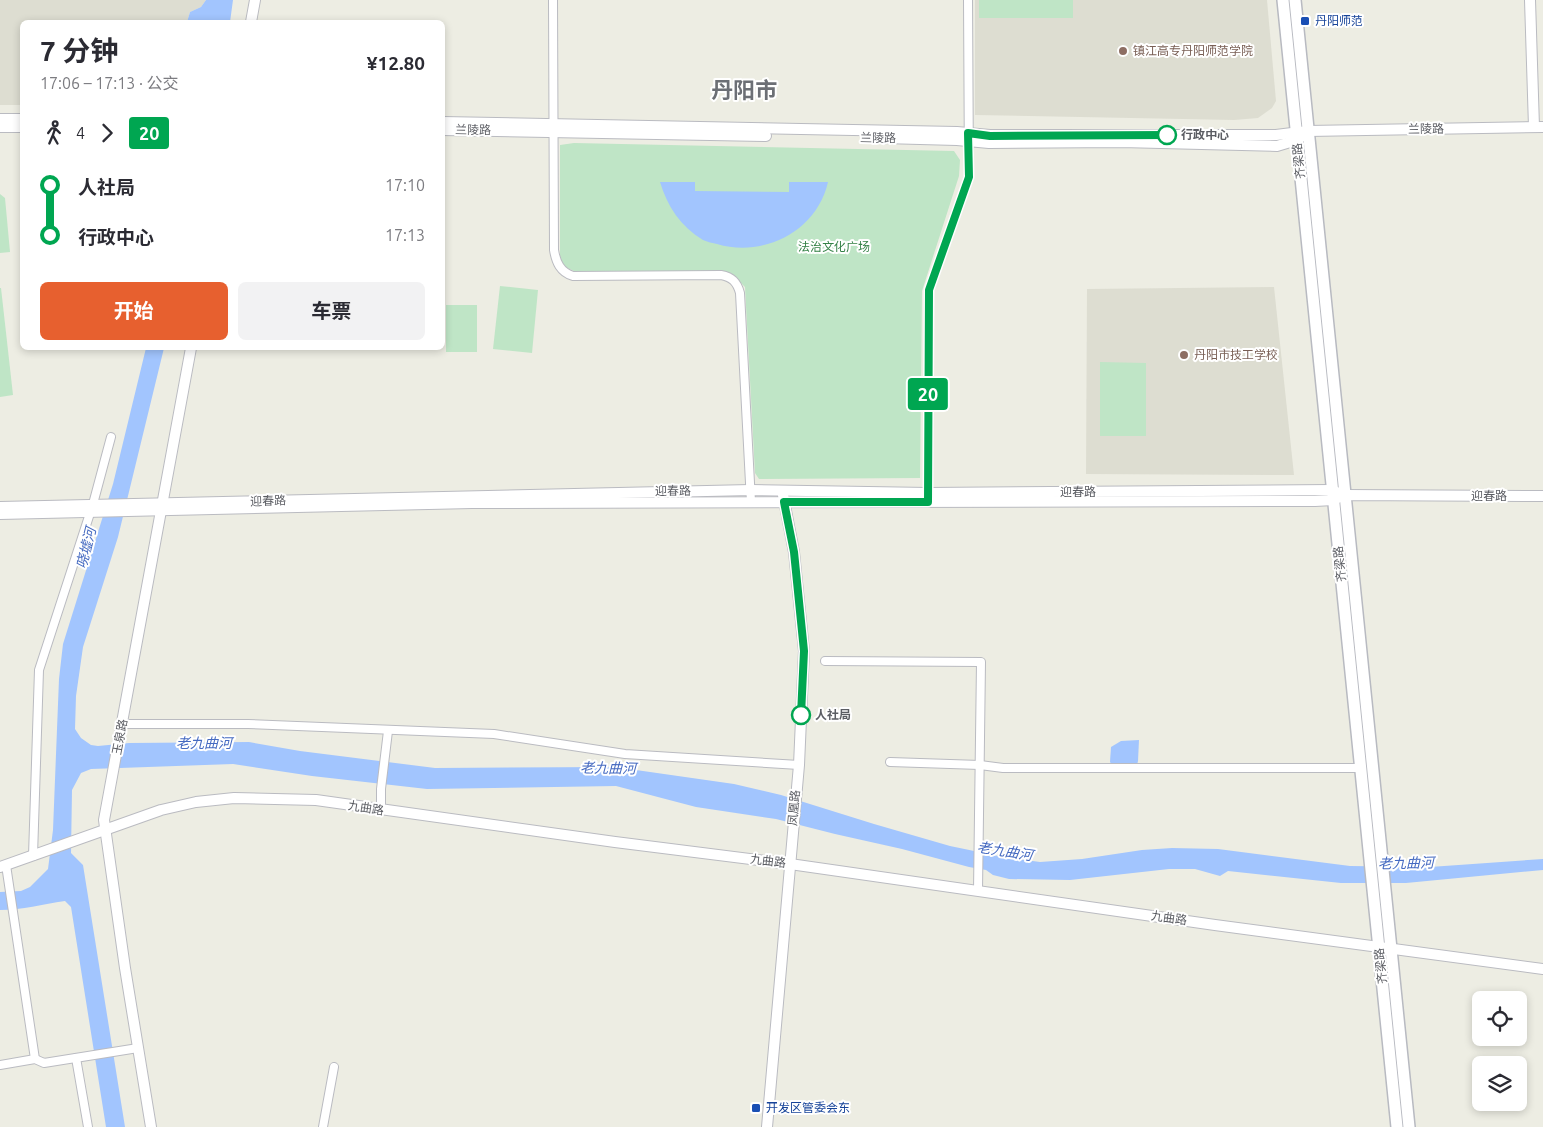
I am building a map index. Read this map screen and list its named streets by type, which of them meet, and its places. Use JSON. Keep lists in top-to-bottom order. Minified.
{"streets":{"main road":["齐梁路"],"street":["兰陵路","迎春路","玉泉路","九曲路","凤凰路"]},"crossings":[["兰陵路","齐梁路"],["齐梁路","迎春路"],["齐梁路","九曲路"],["迎春路","玉泉路"],["迎春路","凤凰路"],["玉泉路","九曲路"],["九曲路","凤凰路"]],"districts":["丹阳市"],"water":["哓墟河","老九曲河"],"parks":["法治文化广场"],"places":{"transit":["丹阳师范","开发区管委会东"],"other":["镇江高专丹阳师范学院","行政中心","丹阳市技工学校","人社局"]},"lines":["bus line 20"],"page":{"on_map":"20","heading":["7 分钟","17:06 – 17:13 · 公交","¥12.80"],"legs":["4","20"],"list":[{"name":"人社局","value":"17:10"},{"name":"行政中心","value":"17:13"}],"buttons":["开始","车票"]}}
